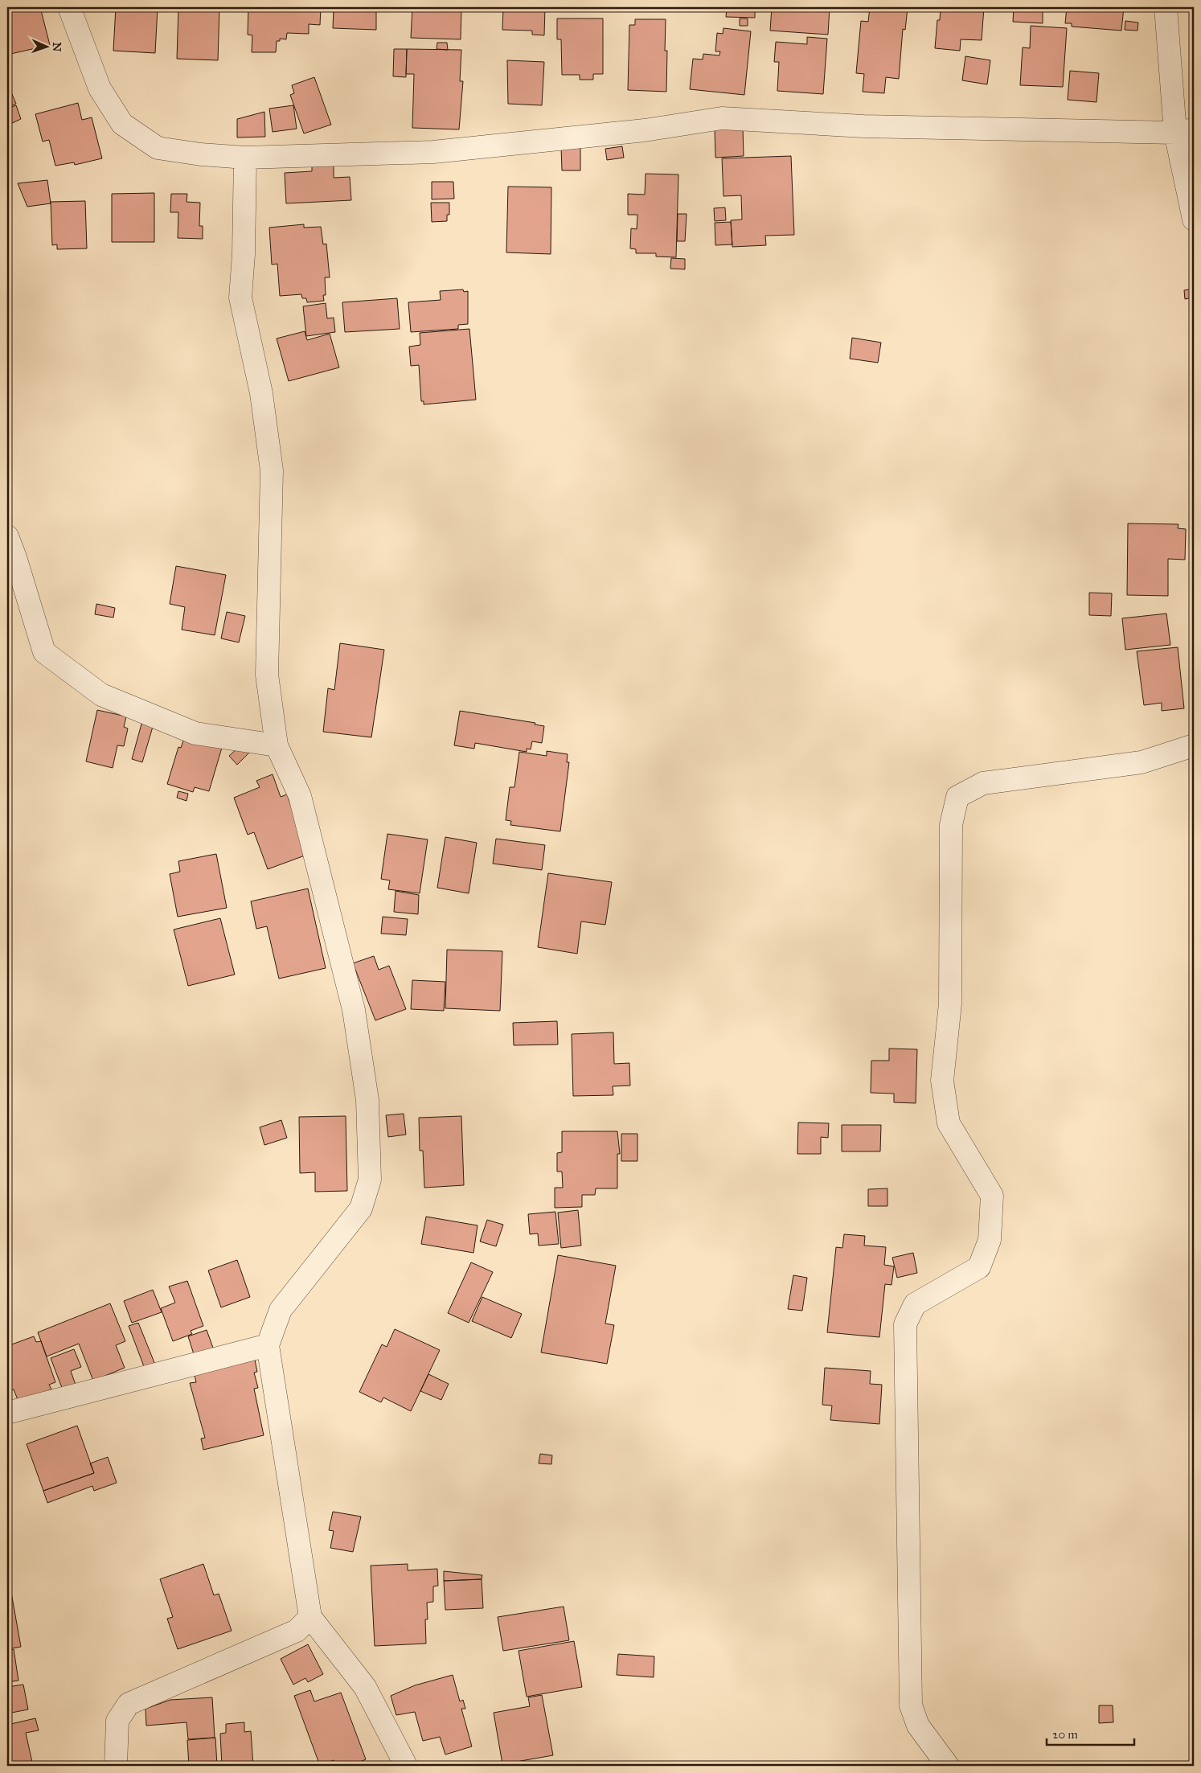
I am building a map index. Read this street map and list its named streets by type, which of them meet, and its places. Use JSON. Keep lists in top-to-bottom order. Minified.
{"scale_bar":"20 m","north":"right"}
